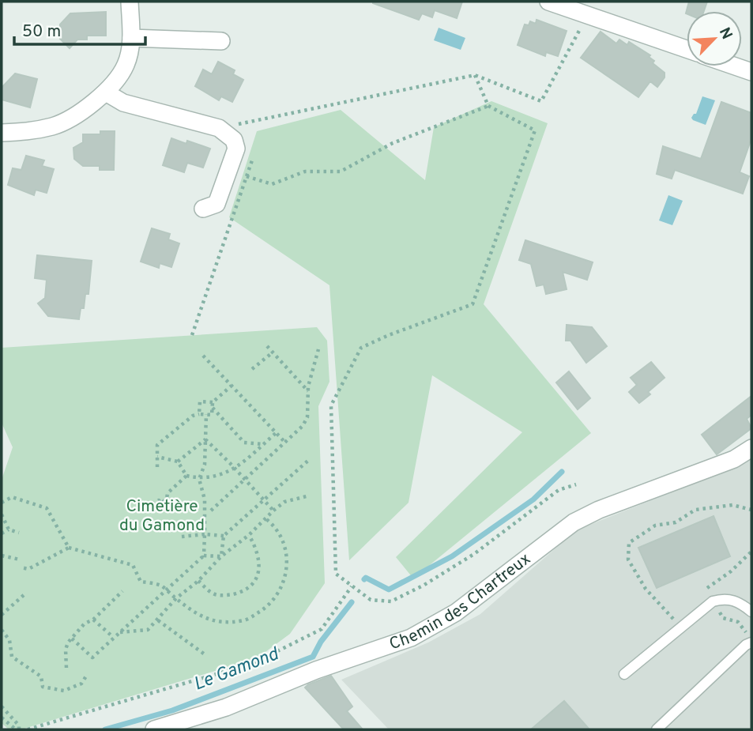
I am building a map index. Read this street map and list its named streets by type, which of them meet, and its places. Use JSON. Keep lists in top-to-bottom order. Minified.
{"streets":{"street":["Chemin des Chartreux"]},"water":["Le Gamond"],"parks":["Cimetière du Gamond"],"scale_bar":"50 m","north":"top right"}
